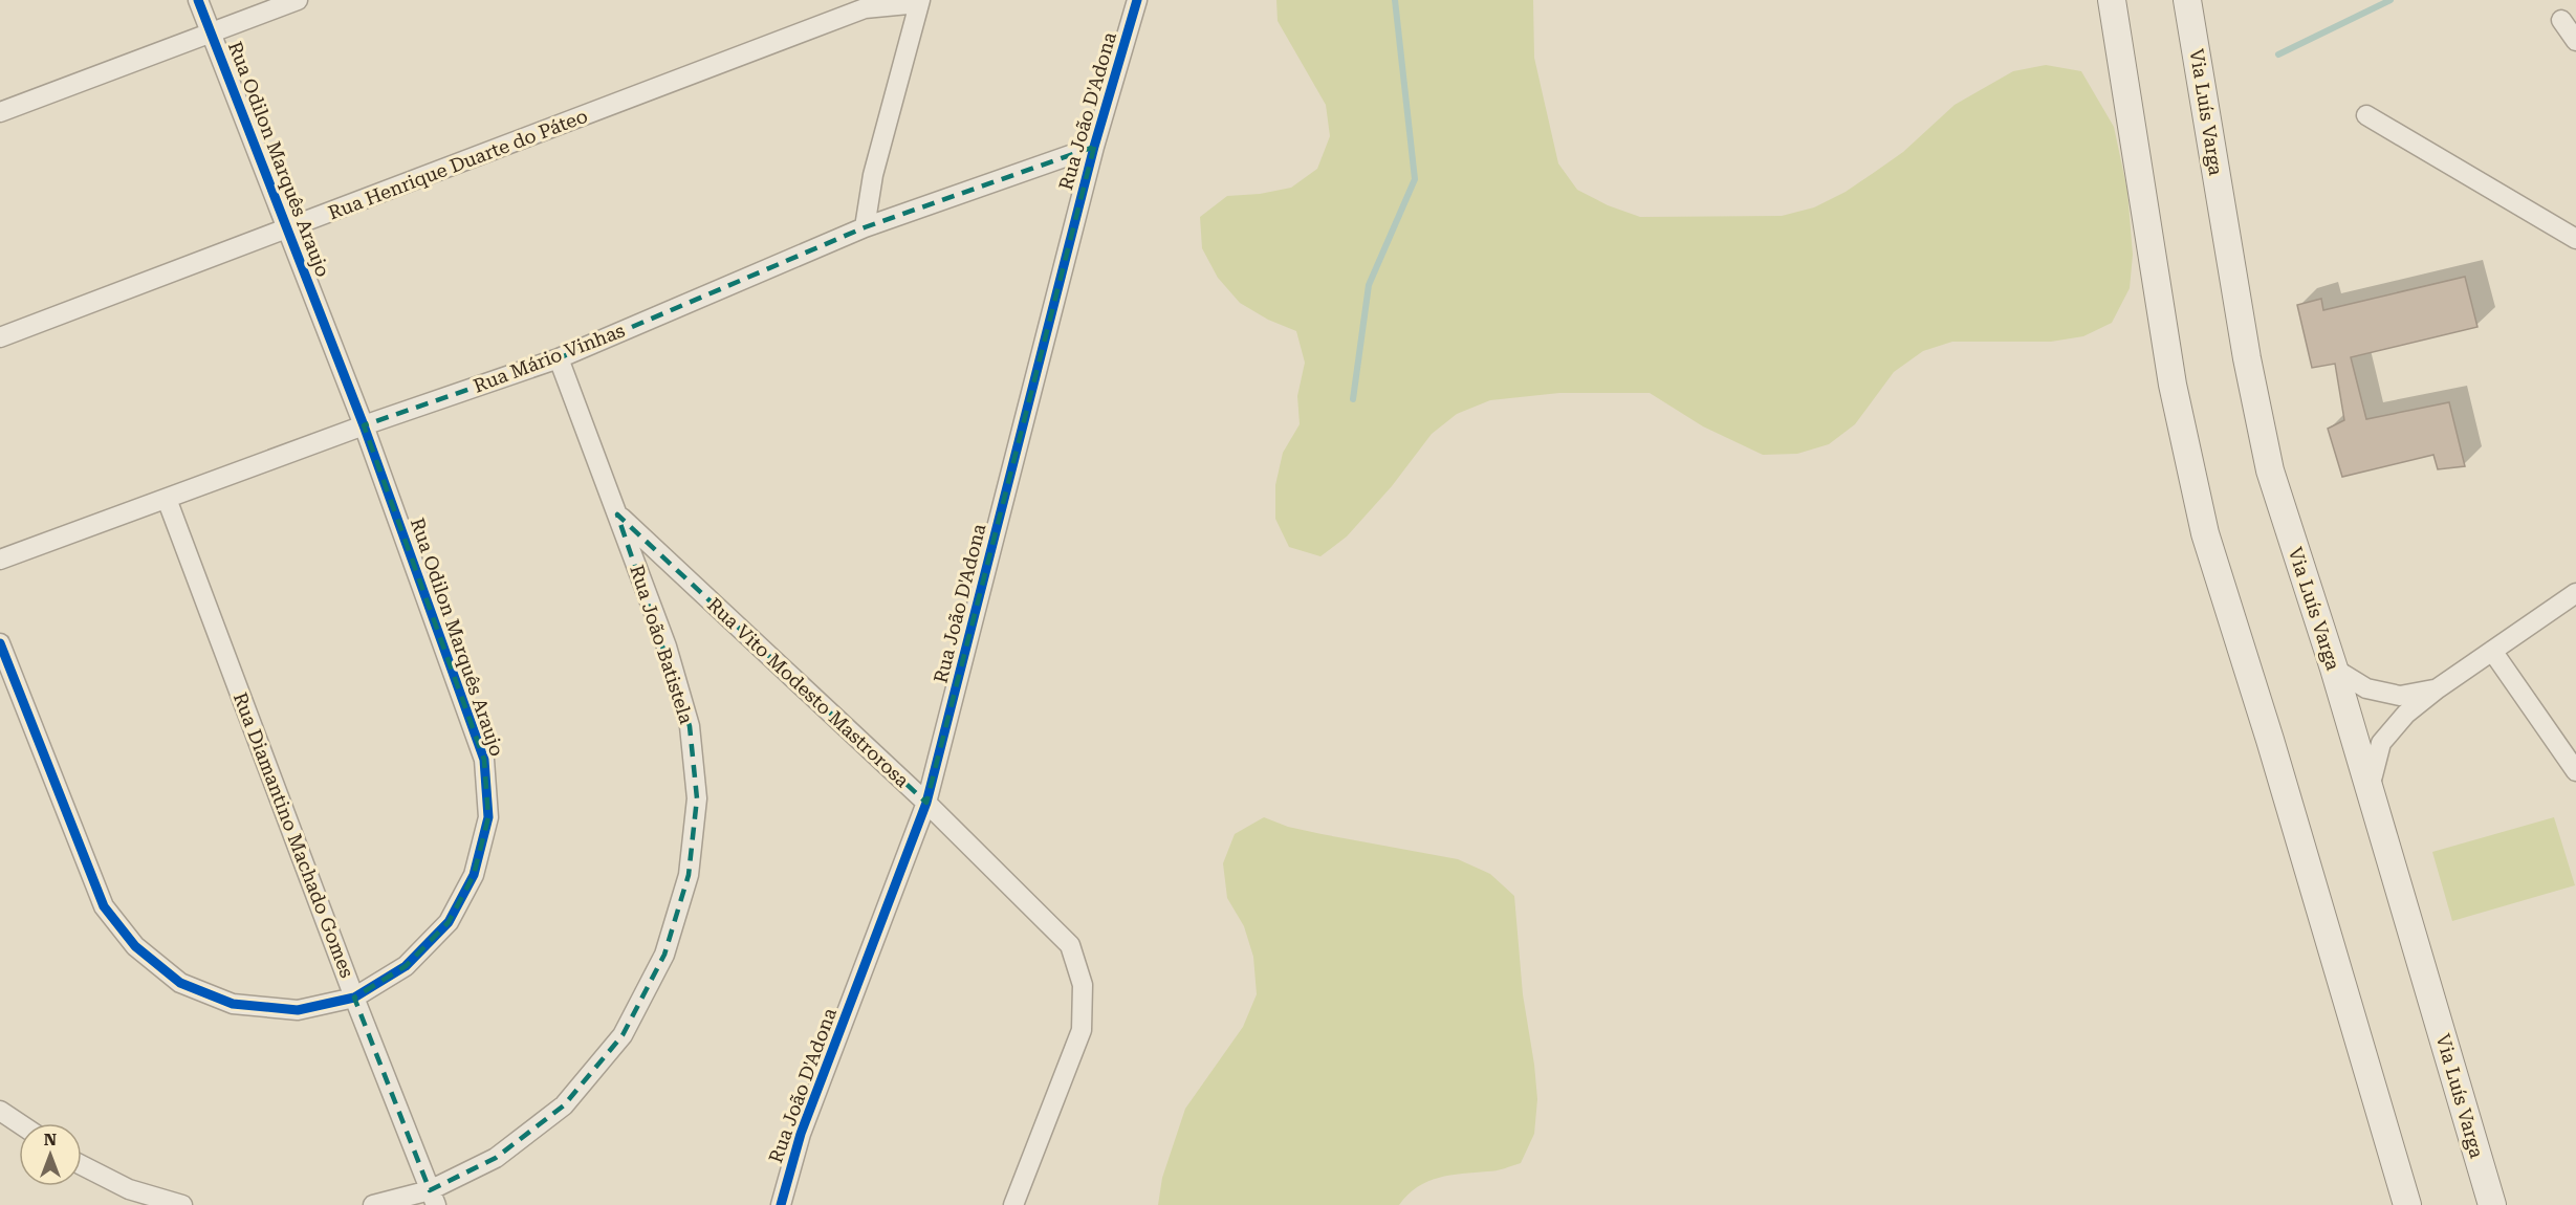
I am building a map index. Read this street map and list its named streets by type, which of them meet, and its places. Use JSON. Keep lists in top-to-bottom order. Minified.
{"streets":{"main road":["Via Luís Varga"],"street":["Rua João D'Adona","Rua Odilon Marquês Araujo","Rua Henrique Duarte do Páteo","Rua Mário Vinhas","Rua João Batistela","Rua Vito Modesto Mastrorosa","Rua Diamantino Machado Gomes"]},"crossings":[["Rua João D'Adona","Rua Mário Vinhas"],["Rua João D'Adona","Rua Vito Modesto Mastrorosa"],["Rua Odilon Marquês Araujo","Rua Henrique Duarte do Páteo"],["Rua Odilon Marquês Araujo","Rua Mário Vinhas"],["Rua Odilon Marquês Araujo","Rua Diamantino Machado Gomes"],["Rua Mário Vinhas","Rua João Batistela"],["Rua Mário Vinhas","Rua Diamantino Machado Gomes"],["Rua João Batistela","Rua Vito Modesto Mastrorosa"],["Rua João Batistela","Rua Diamantino Machado Gomes"]],"north":"top"}
